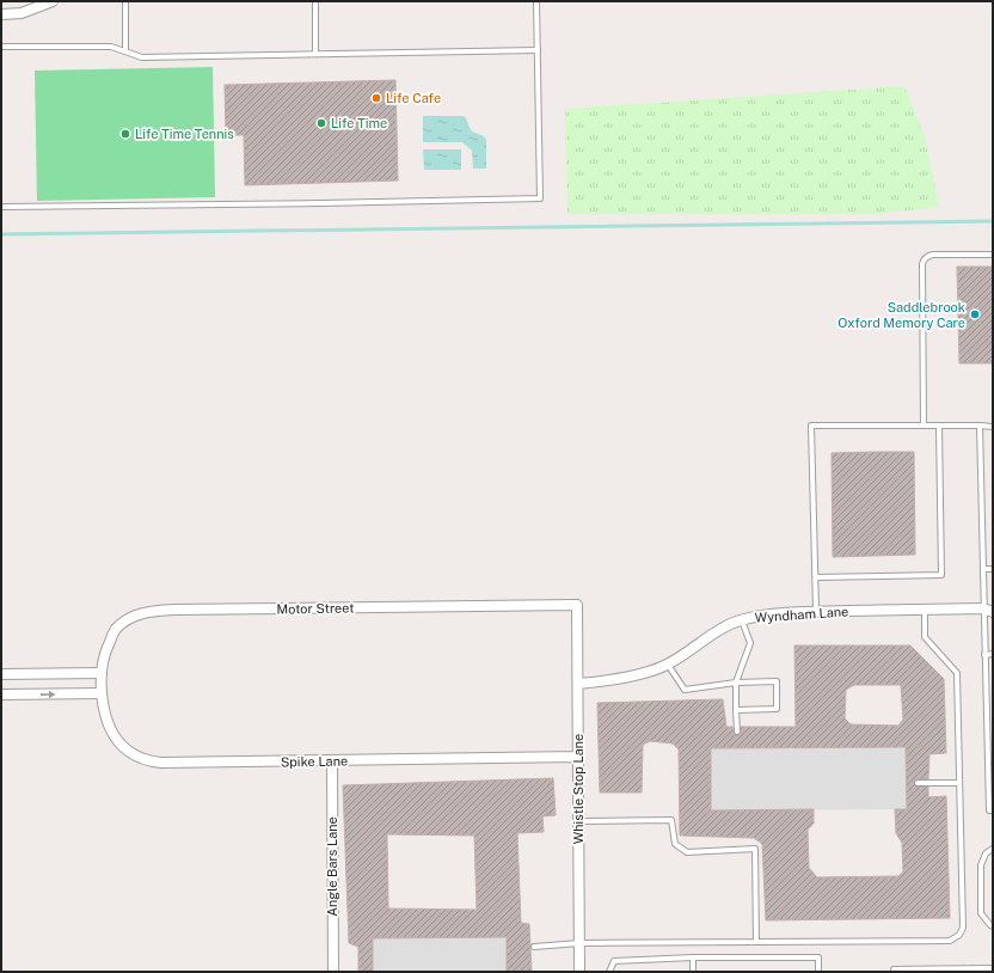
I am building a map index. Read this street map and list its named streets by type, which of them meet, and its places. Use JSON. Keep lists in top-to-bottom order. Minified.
{"streets":{"street":["Motor Street","Wyndham Lane","Spike Lane","Whistle Stop Lane","Angle Bars Lane"]},"crossings":[["Motor Street","Spike Lane"],["Motor Street","Whistle Stop Lane"],["Wyndham Lane","Whistle Stop Lane"],["Spike Lane","Whistle Stop Lane"],["Spike Lane","Angle Bars Lane"]],"places":["Life Cafe","Life Time","Life Time Tennis","Saddlebrook Oxford Memory Care"]}
